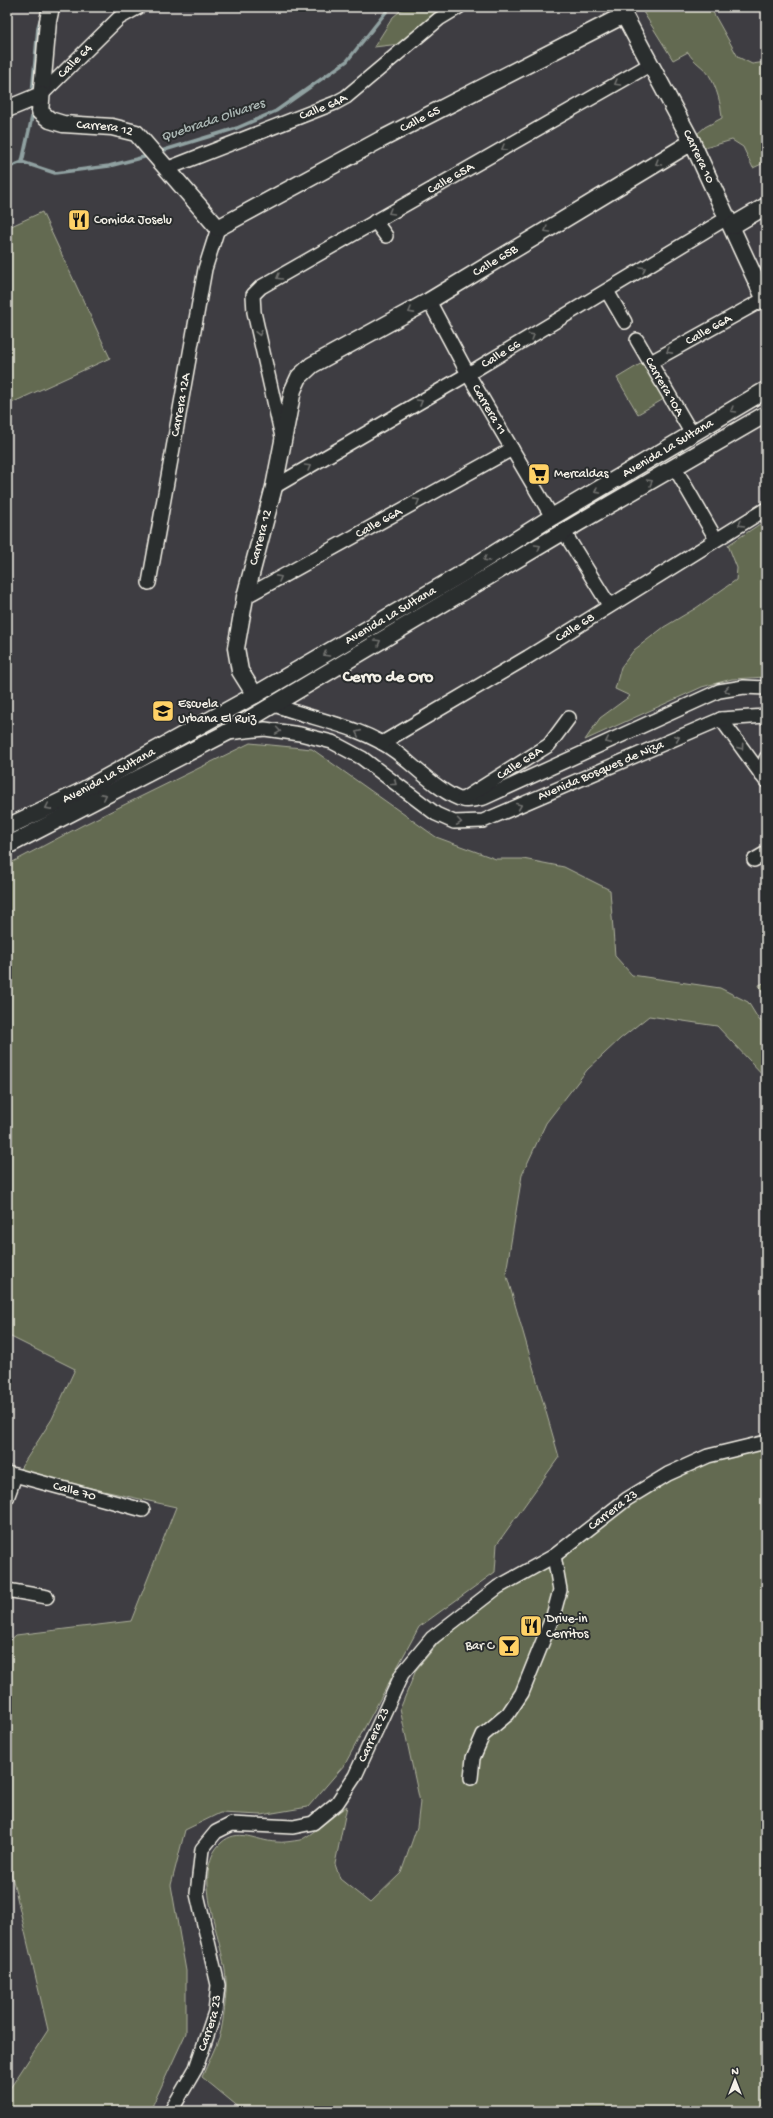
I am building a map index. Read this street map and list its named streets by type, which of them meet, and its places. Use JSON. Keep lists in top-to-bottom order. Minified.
{"streets":{"street":["Calle 64","Calle 64A","Calle 65","Carrera 12","Carrera 10","Calle 65A","Calle 65B","Calle 66A","Calle 66","Carrera 10A","Carrera 12A","Carrera 11","Avenida La Sultana","Calle 68","Calle 68A","Avenida Bosques de Niza","Calle 70","Carrera 23"]},"crossings":[["Calle 64","Carrera 12"],["Calle 64A","Carrera 12"],["Calle 65","Carrera 12"],["Calle 65","Carrera 10"],["Calle 65","Carrera 12A"],["Carrera 12","Calle 65A"],["Carrera 12","Calle 65B"],["Carrera 12","Calle 66A"],["Carrera 12","Calle 66"],["Carrera 12","Carrera 12A"],["Carrera 12","Avenida La Sultana"],["Carrera 10","Calle 65A"],["Carrera 10","Calle 65B"],["Carrera 10","Calle 66A"],["Carrera 10","Calle 66"],["Calle 65B","Carrera 11"],["Calle 66A","Carrera 10A"],["Calle 66A","Carrera 11"],["Calle 66","Carrera 11"],["Carrera 10A","Avenida La Sultana"],["Carrera 11","Avenida La Sultana"],["Avenida La Sultana","Avenida Bosques de Niza"],["Calle 68A","Avenida Bosques de Niza"]],"one_way":["Calle 65A","Calle 65B","Calle 66"],"districts":["Cerro de Oro"],"water":["Quebrada Olivares"],"places":{"restaurant":["Comida Joselu","Drive-in Cerritos"],"supermarket":["Mercaldas"],"school or university":["Escuela Urbana El Ruiz"],"bar":["Bar C"]},"north":"top"}
